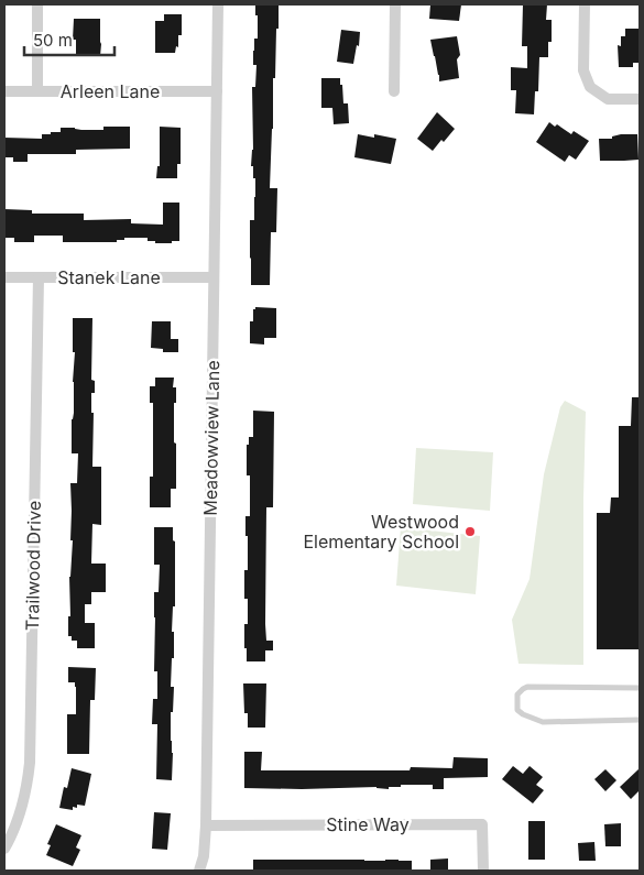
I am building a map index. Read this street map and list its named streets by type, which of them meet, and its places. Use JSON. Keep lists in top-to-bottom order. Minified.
{"streets":{"street":["Arleen Lane","Stanek Lane","Meadowview Lane","Trailwood Drive","Stine Way"]},"crossings":[["Arleen Lane","Meadowview Lane"],["Stanek Lane","Meadowview Lane"],["Stanek Lane","Trailwood Drive"],["Meadowview Lane","Stine Way"]],"places":["Westwood Elementary School"],"scale_bar":"50 m"}
